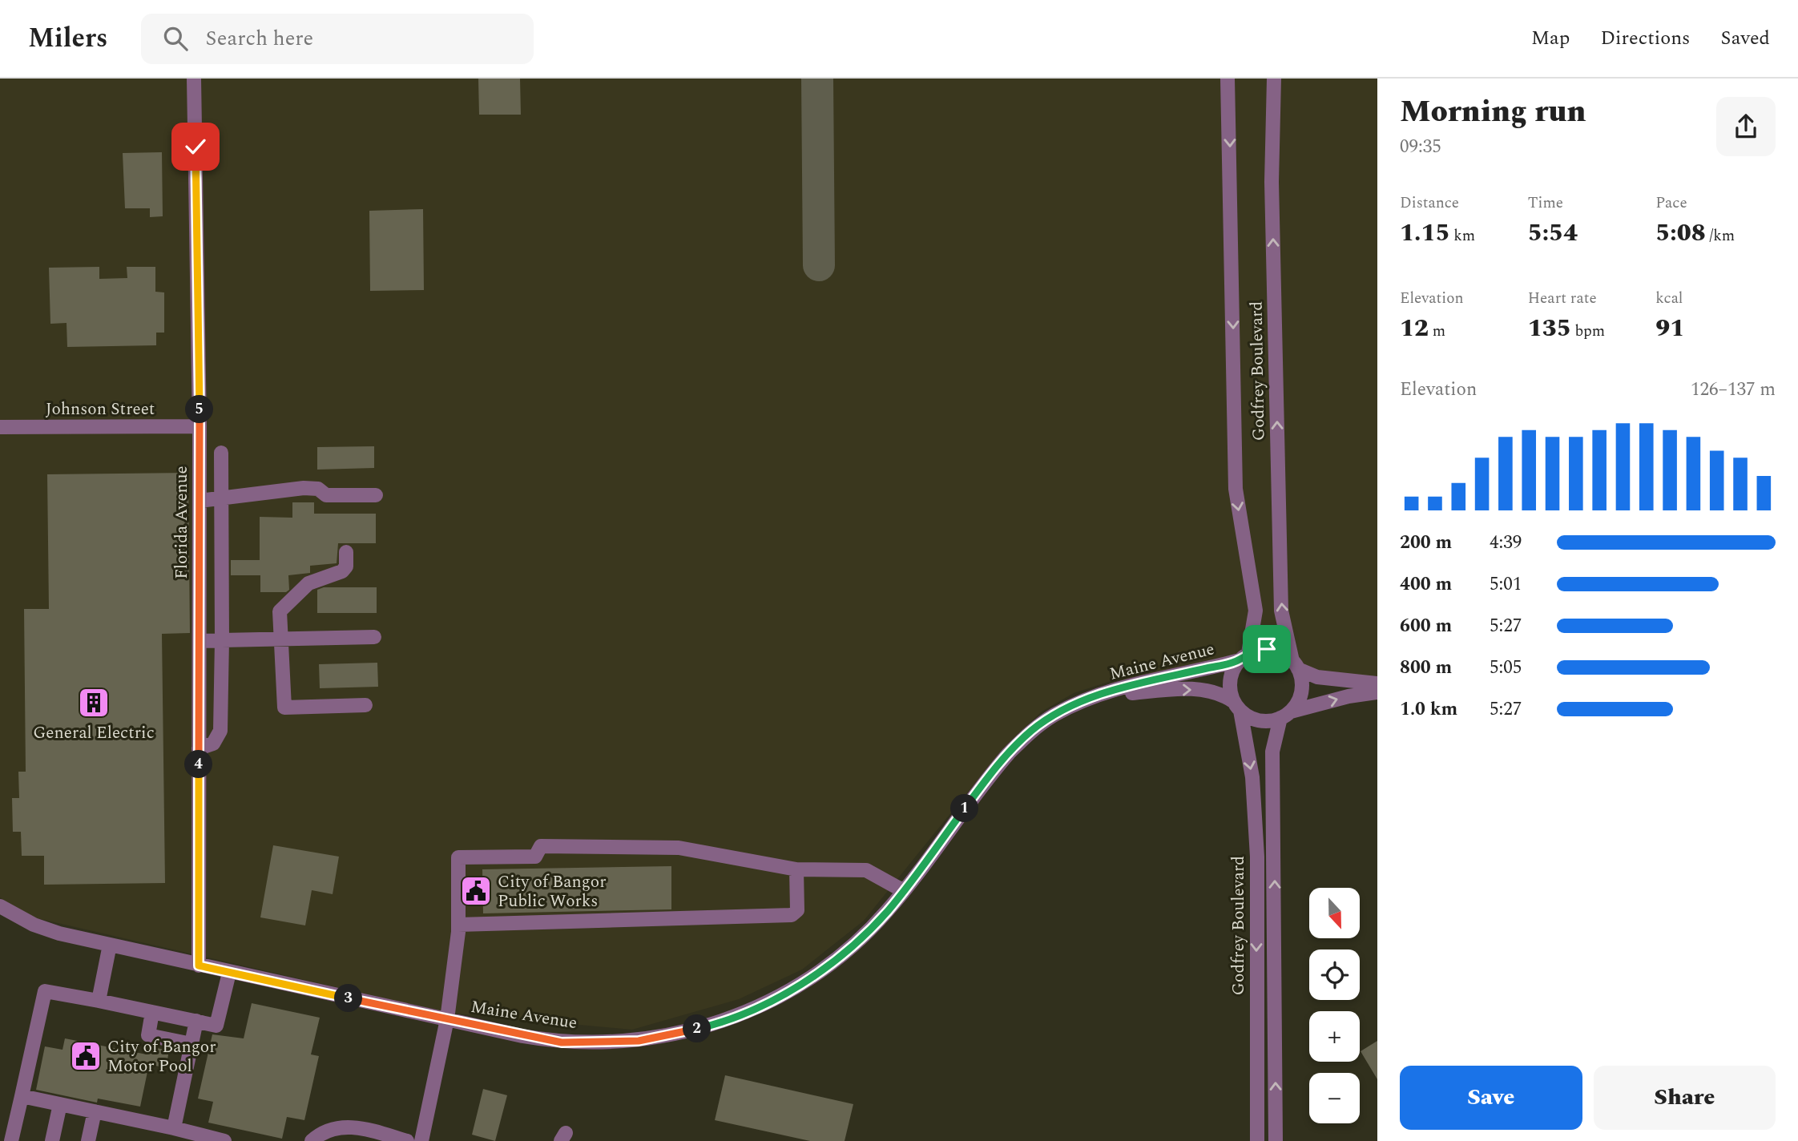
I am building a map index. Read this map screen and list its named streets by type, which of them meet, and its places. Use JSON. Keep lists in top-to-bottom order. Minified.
{"streets":{"street":["Godfrey Boulevard","Johnson Street","Florida Avenue","Maine Avenue"]},"crossings":[["Godfrey Boulevard","Maine Avenue"],["Johnson Street","Florida Avenue"],["Florida Avenue","Maine Avenue"]],"places":{"building":["General Electric"],"public building":["City of Bangor Public Works","City of Bangor Motor Pool"]},"north":"bottom","page":{"header":"Milers","search":"Search here","nav":["Map","Directions","Saved"],"heading":["Morning run","09:35"],"stats":[["Distance","1.15 km"],["Time","5:54"],["Pace","5:08 /km"],["Elevation","12 m"],["Heart rate","135 bpm"],["kcal","91"]],"chart":["Elevation","126–137 m"],"pins":["5","4","1","3","2"],"list":[{"name":"200 m","note":"4:39"},{"name":"400 m","note":"5:01"},{"name":"600 m","note":"5:27"},{"name":"800 m","note":"5:05"},{"name":"1.0 km","note":"5:27"}],"map_buttons":["+","−"],"buttons":["Save","Share"]}}
